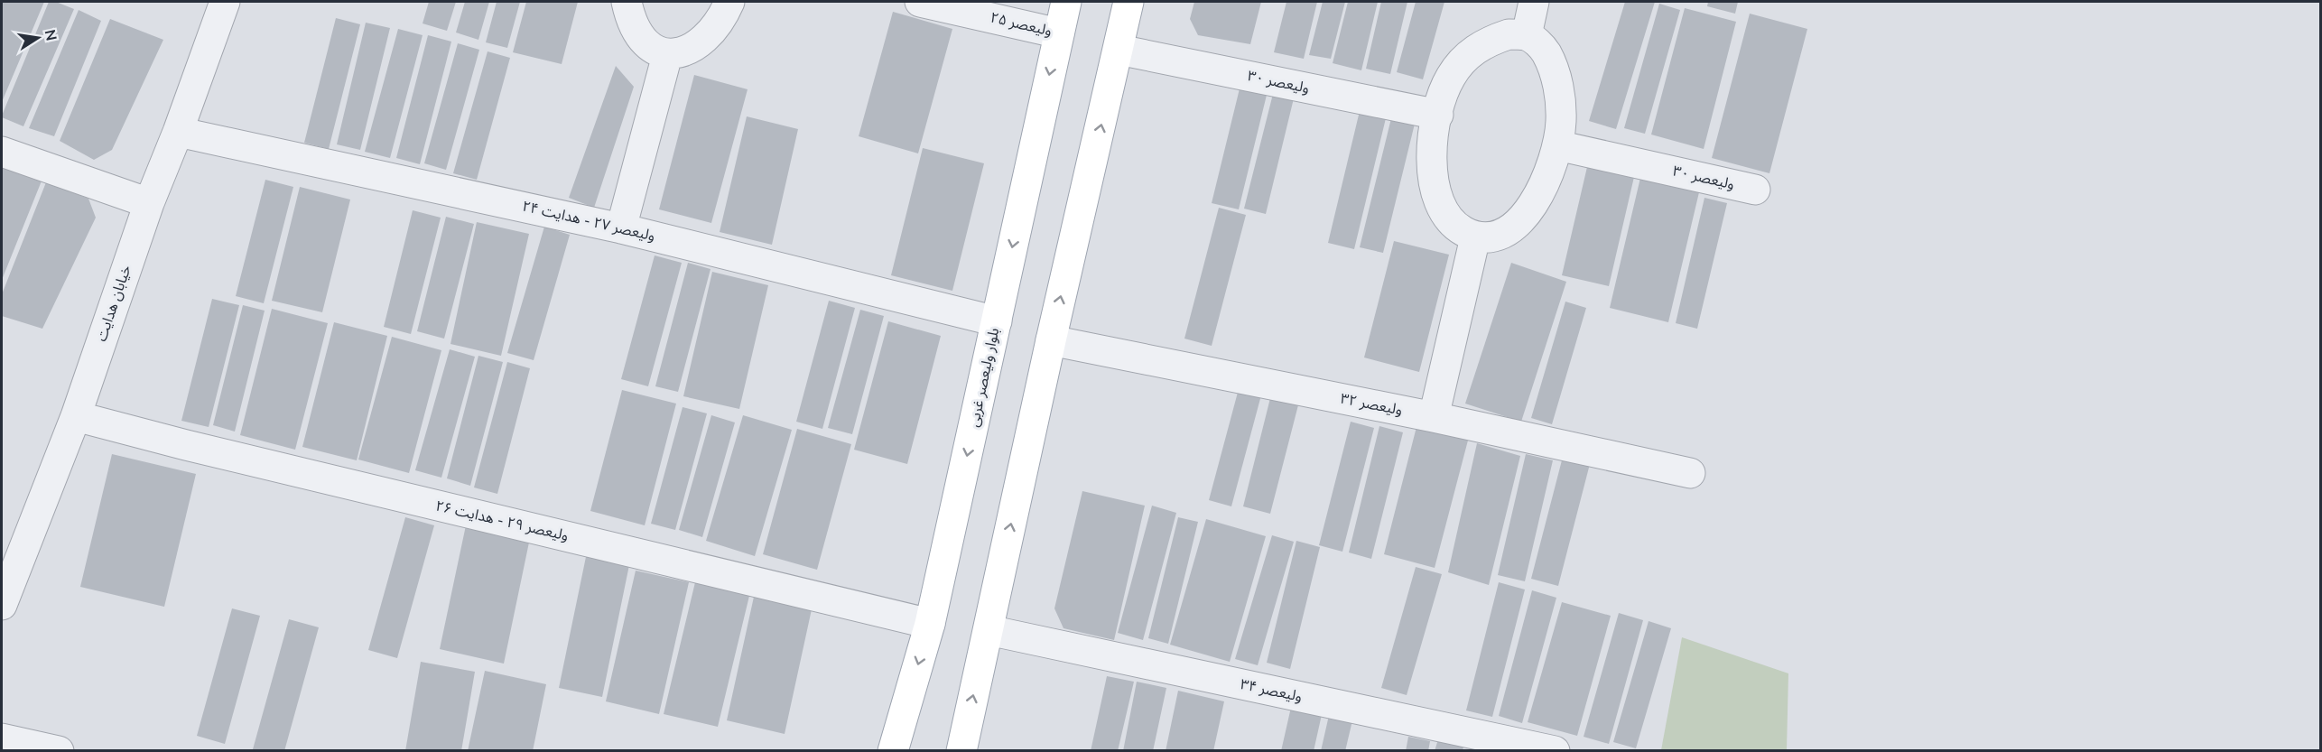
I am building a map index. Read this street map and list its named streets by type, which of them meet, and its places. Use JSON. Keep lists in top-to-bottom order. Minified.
{"streets":{"main road":["بلوار ولیعصر غربی"],"street":["ولیعصر ۲۵","ولیعصر ۳۰","ولیعصر ۲۷ - هدایت ۲۴","خیابان هدایت","ولیعصر ۳۲","ولیعصر ۲۹ - هدایت ۲۶","ولیعصر ۳۴"]},"crossings":[["ولیعصر ۲۵","بلوار ولیعصر غربی"],["ولیعصر ۲۷ - هدایت ۲۴","خیابان هدایت"],["ولیعصر ۲۷ - هدایت ۲۴","بلوار ولیعصر غربی"],["خیابان هدایت","ولیعصر ۲۹ - هدایت ۲۶"],["بلوار ولیعصر غربی","ولیعصر ۲۹ - هدایت ۲۶"]],"north":"right"}
